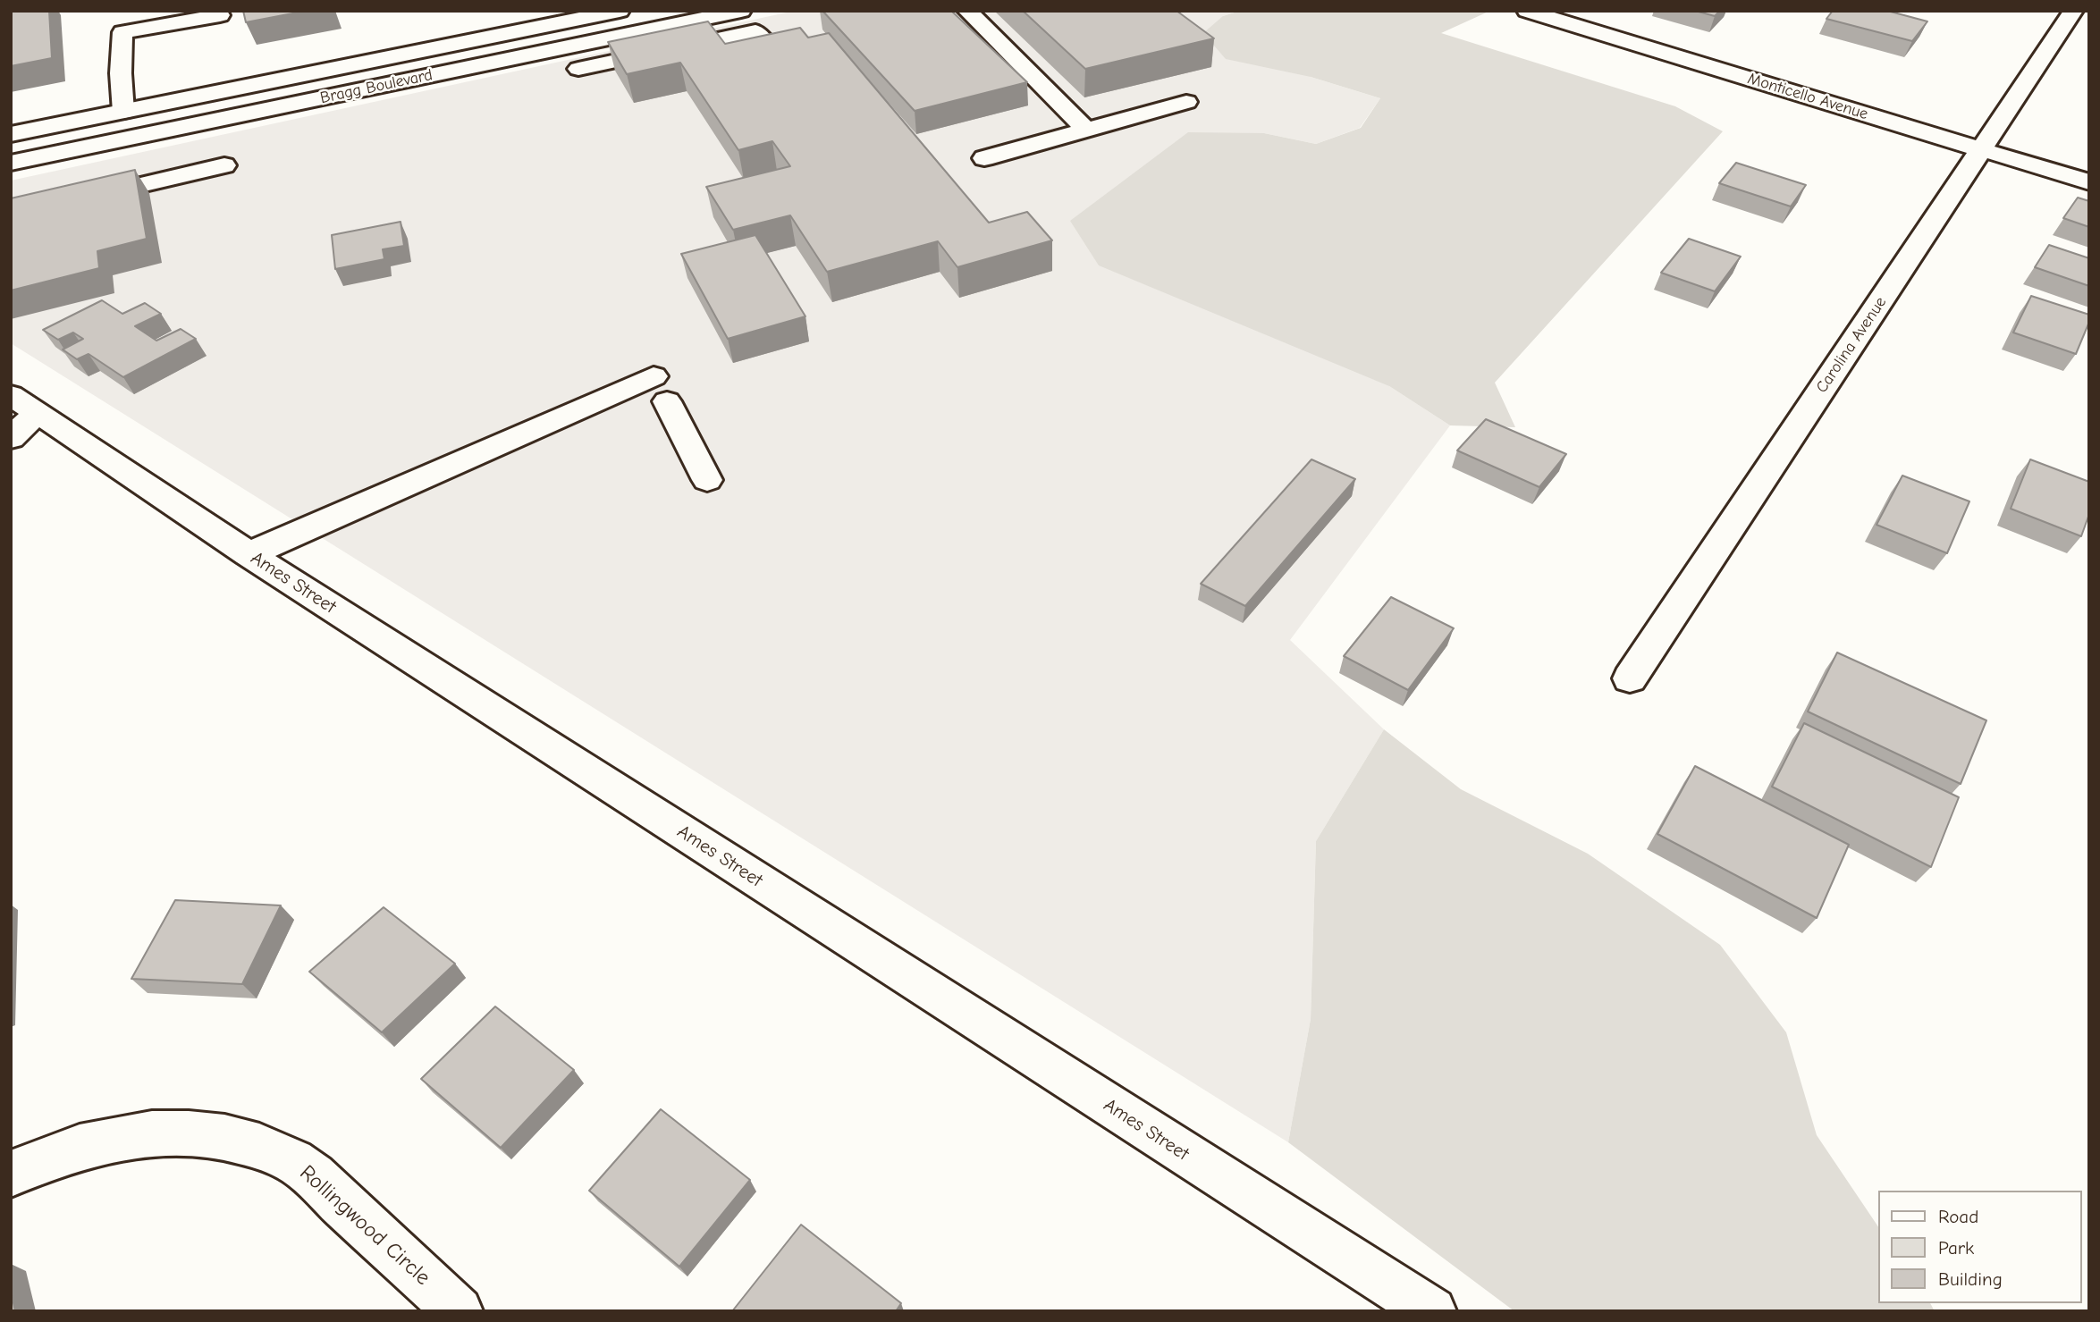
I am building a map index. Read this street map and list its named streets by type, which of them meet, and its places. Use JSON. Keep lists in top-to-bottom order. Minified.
{"streets":{"street":["Bragg Boulevard","Monticello Avenue","Carolina Avenue","Ames Street","Rollingwood Circle"]},"crossings":[["Monticello Avenue","Carolina Avenue"]],"legend":["Road","Park","Building"]}
